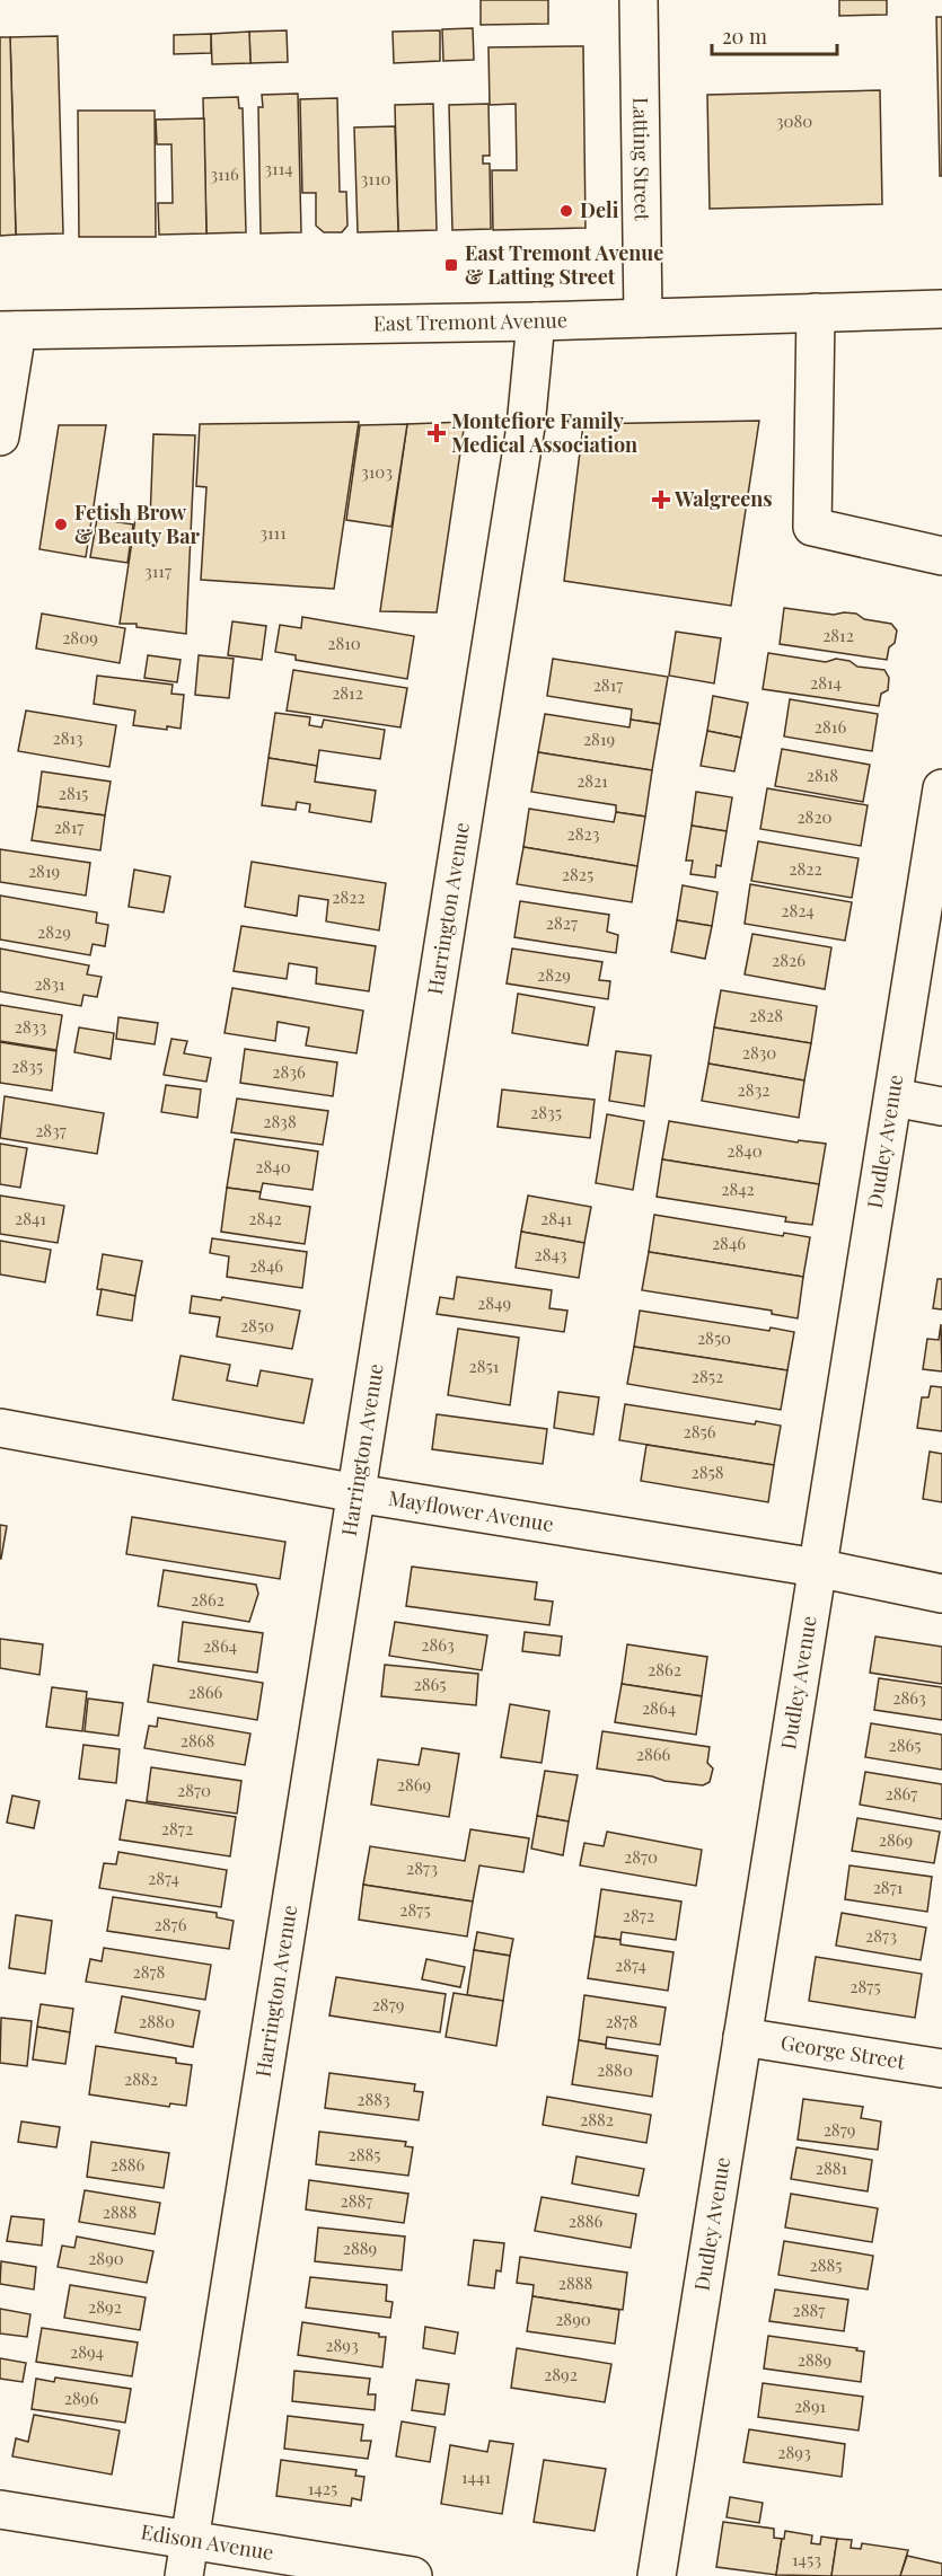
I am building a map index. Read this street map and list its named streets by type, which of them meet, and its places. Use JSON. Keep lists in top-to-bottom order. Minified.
{"streets":{"street":["Latting Street","East Tremont Avenue","Harrington Avenue","Dudley Avenue","Mayflower Avenue","George Street","Edison Avenue"]},"crossings":[["Latting Street","East Tremont Avenue"],["East Tremont Avenue","Harrington Avenue"],["Harrington Avenue","Mayflower Avenue"],["Harrington Avenue","Edison Avenue"],["Dudley Avenue","Mayflower Avenue"],["Dudley Avenue","George Street"]],"places":{"other":["Deli","Fetish Brow & Beauty Bar"],"transit":["East Tremont Avenue & Latting Street"],"health":["Montefiore Family Medical Association","Walgreens"]},"house_numbers":["3080","3114","3116","3110","3103","3111","3117","2812","2809","2810","2814","2817","2812","2816","2813","2819","2818","2821","2815","2820","2817","2823","2822","2819","2825","2822","2824","2827","2829","2826","2829","2831","2828","2833","2830","2835","2836","2832","2835","2838","2837","2840","2840","2842","2841","2842","2841","2846","2843","2846","2849","2850","2850","2851","2852","2856","2858","2862","2863","2864","2862","2865","2866","2863","2864","2868","2865","2866","2869","2870","2867","2872","2869","2870","2873","2874","2871","2875","2872","2876","2873","2874","2878","2875","2879","2880","2878","2880","2882","2883","2882","2879","2885","2886","2881","2887","2888","2886","2889","2890","2885","2888","2892","2887","2890","2893","2894","2889","2892","2896","2891","2893","1441","1425","1453"],"scale_bar":"20 m"}
